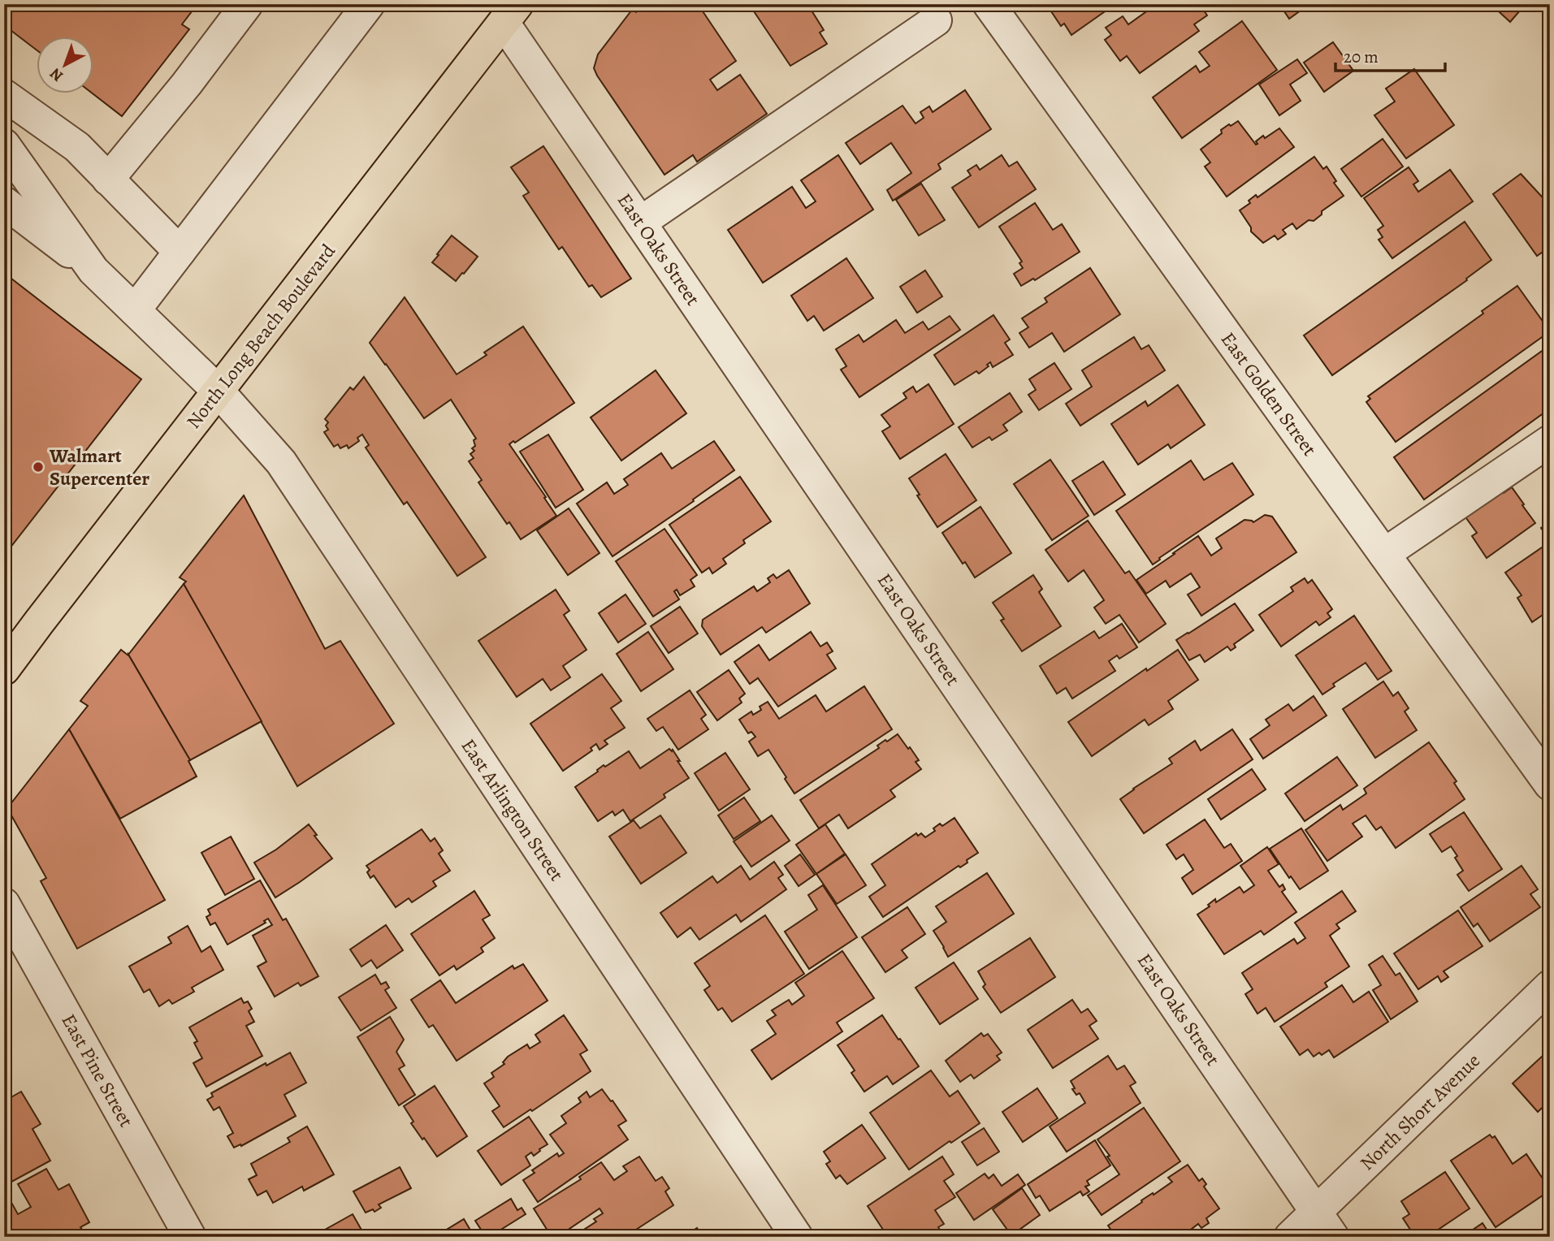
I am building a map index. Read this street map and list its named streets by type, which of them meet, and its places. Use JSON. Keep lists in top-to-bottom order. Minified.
{"streets":{"main road":["North Long Beach Boulevard"],"street":["East Oaks Street","East Golden Street","East Arlington Street","East Pine Street","North Short Avenue"]},"crossings":[["East Oaks Street","North Long Beach Boulevard"],["East Oaks Street","North Short Avenue"],["North Long Beach Boulevard","East Arlington Street"]],"places":["Walmart Supercenter"],"scale_bar":"20 m","north":"bottom left"}
